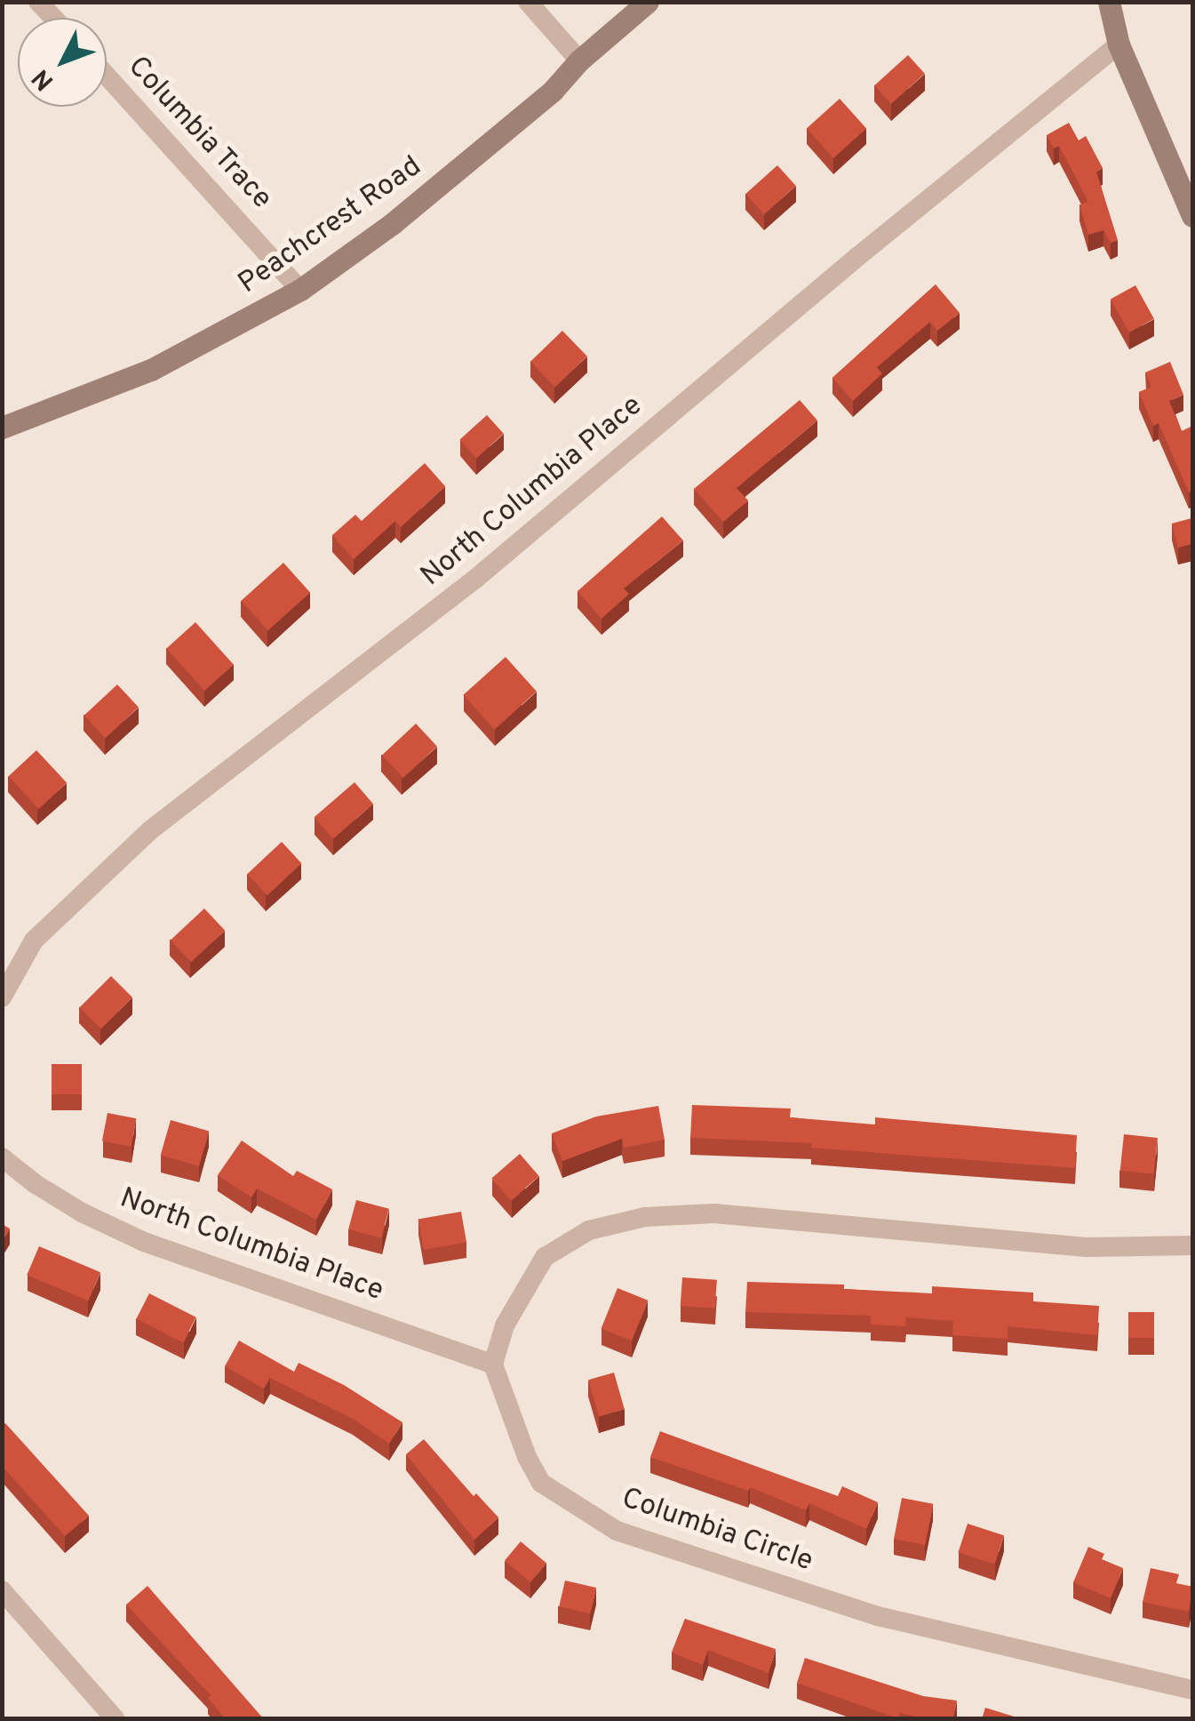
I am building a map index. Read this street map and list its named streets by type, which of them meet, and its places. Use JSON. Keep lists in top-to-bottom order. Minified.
{"streets":{"street":["Columbia Trace","Peachcrest Road","North Columbia Place","Columbia Circle"]},"crossings":[["Columbia Trace","Peachcrest Road"],["North Columbia Place","Columbia Circle"]],"north":"bottom left"}
